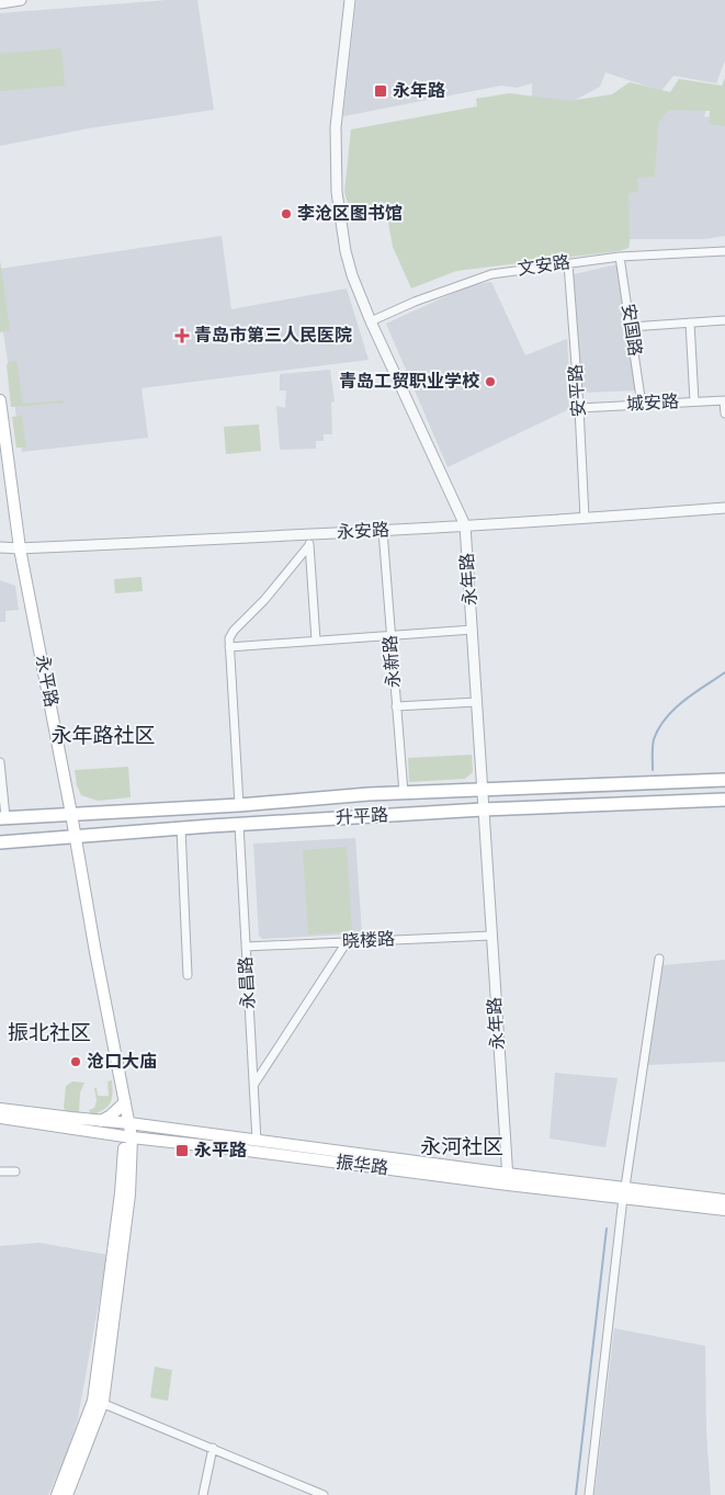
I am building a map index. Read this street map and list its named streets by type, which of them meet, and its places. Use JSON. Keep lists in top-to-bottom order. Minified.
{"streets":{"main road":["永平路","升平路","振华路"],"street":["文安路","安国路","安平路","城安路","永安路","永年路","永新路","晓楼路","永昌路"]},"crossings":[["文安路","安国路"],["文安路","安平路"],["文安路","永年路"],["安国路","城安路"],["安平路","城安路"],["安平路","永安路"],["永安路","永年路"],["永安路","永新路"],["永安路","永平路"],["永年路","升平路"],["永年路","晓楼路"],["永年路","振华路"],["永新路","升平路"],["永平路","升平路"],["永平路","振华路"],["升平路","永昌路"],["晓楼路","永昌路"],["永昌路","振华路"]],"districts":["永年路社区","振北社区","永河社区"],"places":{"transit":["永年路","永平路"],"other":["李沧区图书馆","青岛工贸职业学校","沧口大庙"],"health":["青岛市第三人民医院"]}}
